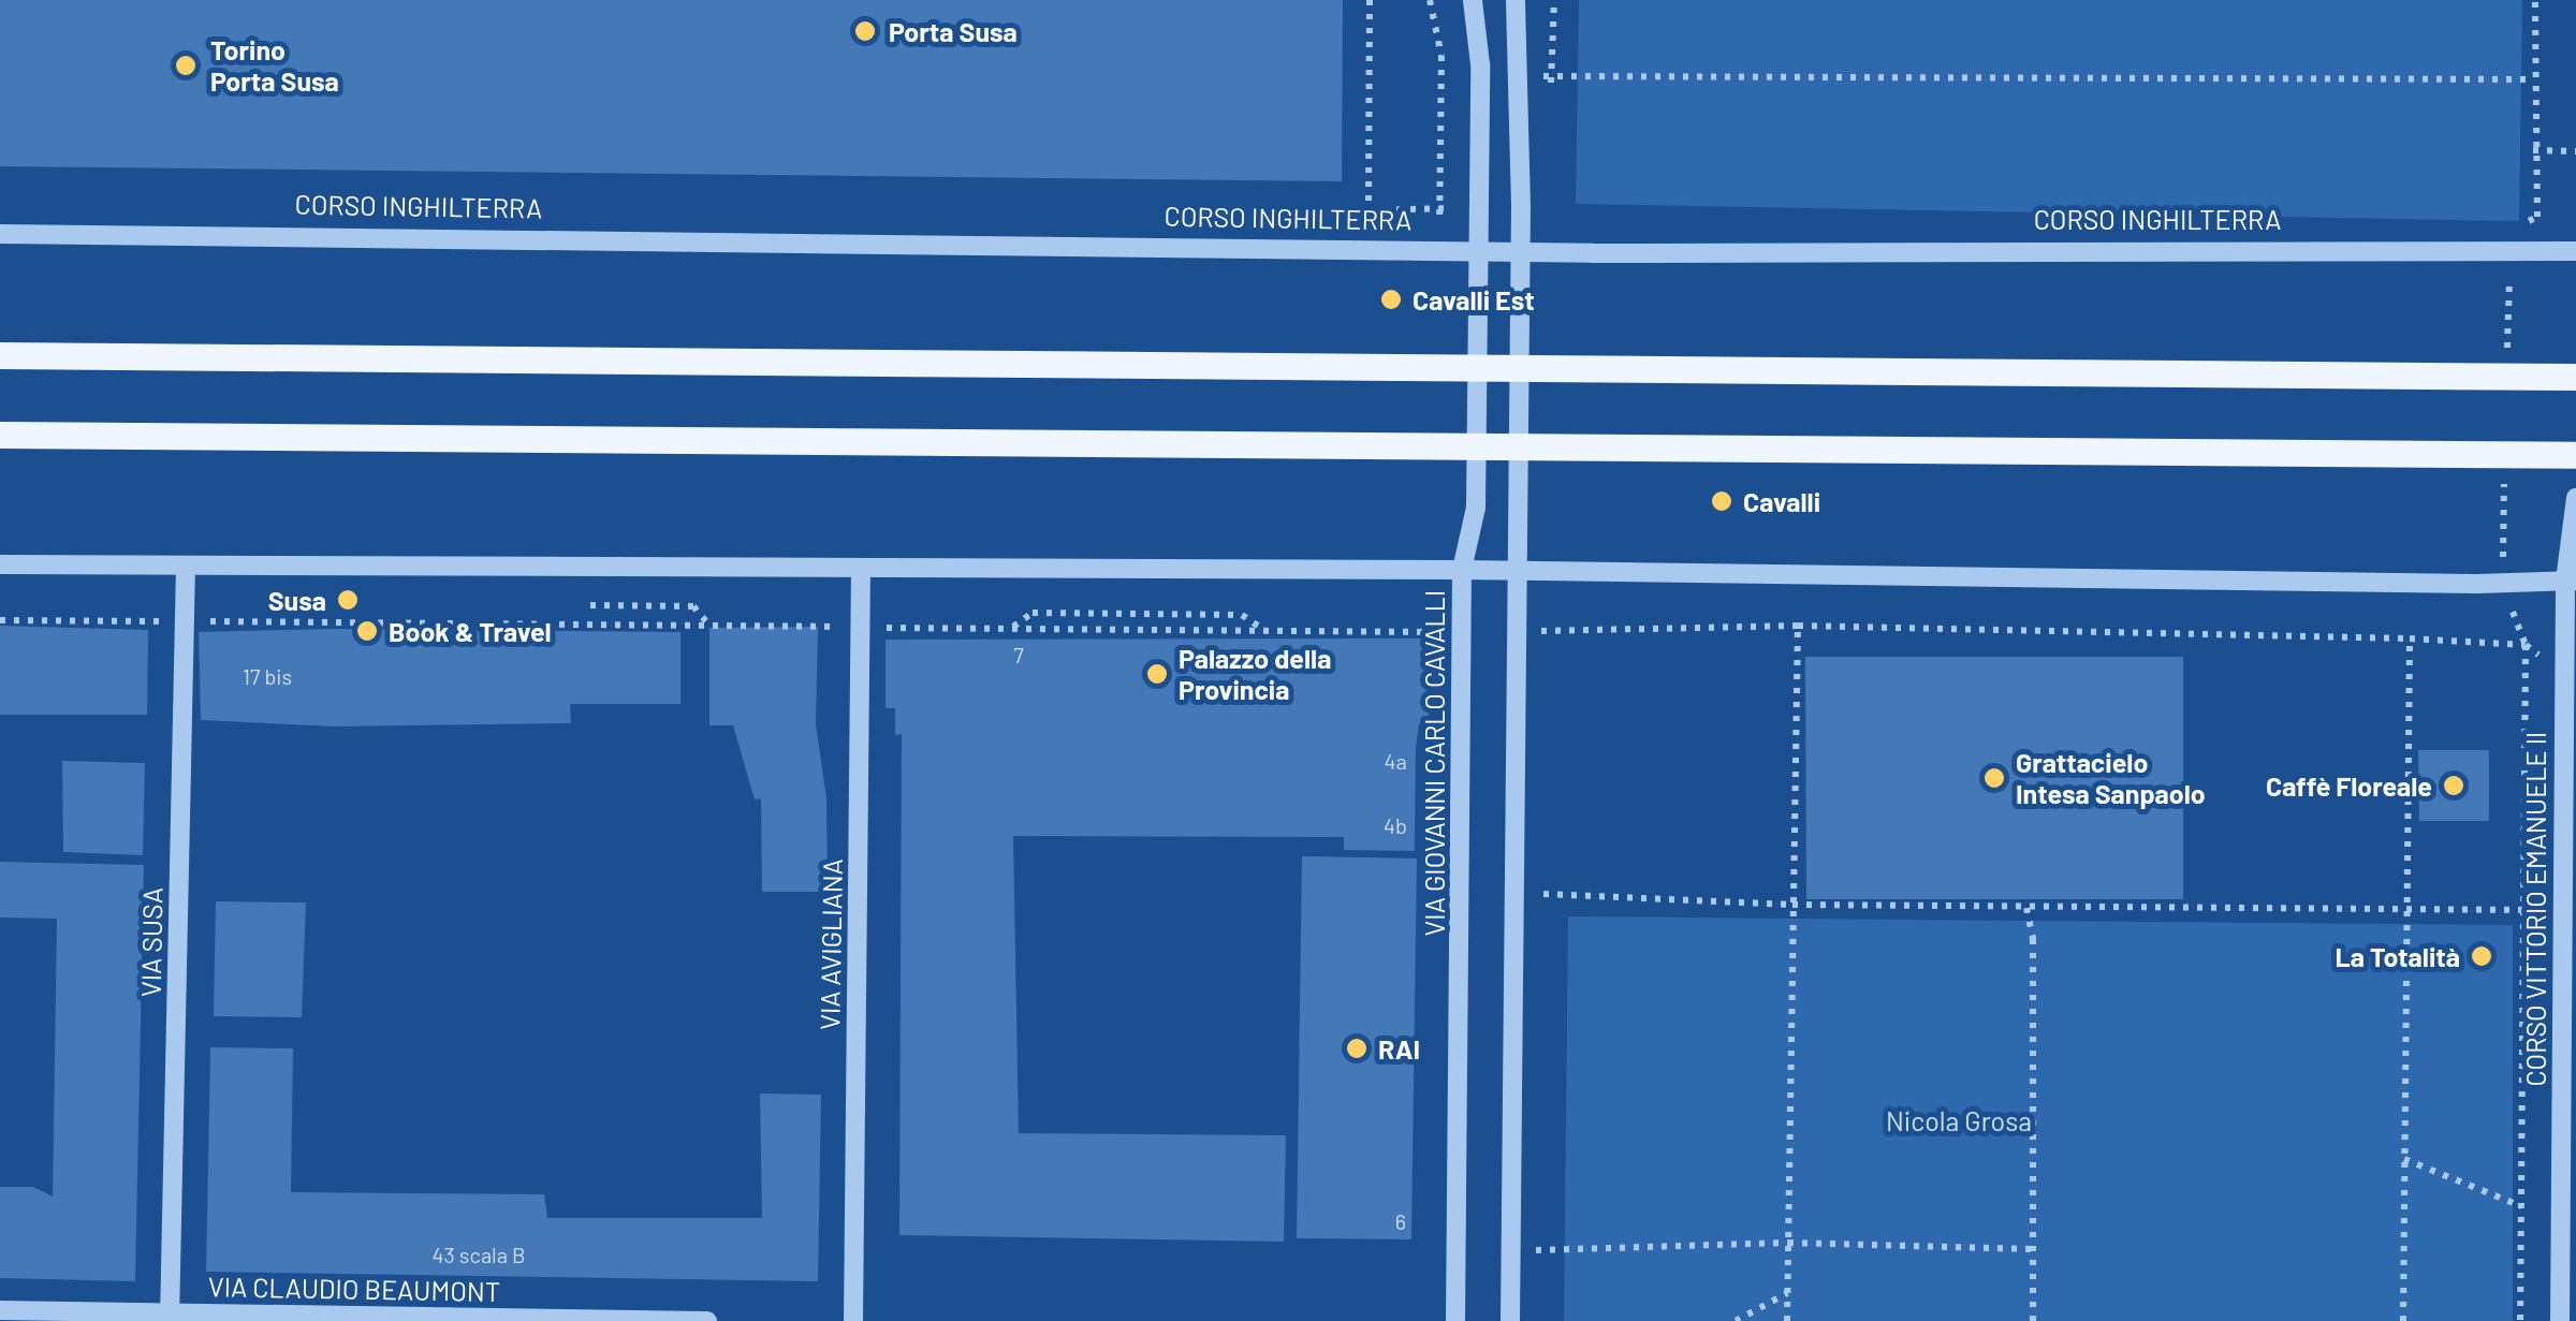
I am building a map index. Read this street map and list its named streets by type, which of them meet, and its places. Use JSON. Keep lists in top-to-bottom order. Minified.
{"streets":{"street":["CORSO INGHILTERRA","VIA GIOVANNI CARLO CAVALLI","CORSO VITTORIO EMANUELE II","VIA SUSA","VIA AVIGLIANA","VIA CLAUDIO BEAUMONT"]},"crossings":[["CORSO INGHILTERRA","VIA GIOVANNI CARLO CAVALLI"],["VIA SUSA","VIA CLAUDIO BEAUMONT"]],"parks":["Nicola Grosa"],"places":["Porta Susa","Torino Porta Susa","Cavalli Est","Cavalli","Susa","Book & Travel","Palazzo della Provincia","Grattacielo Intesa Sanpaolo","Caffè Floreale","La Totalità","RAI"],"house_numbers":["7","17 bis","4a","4b","6","43 scala B"]}
